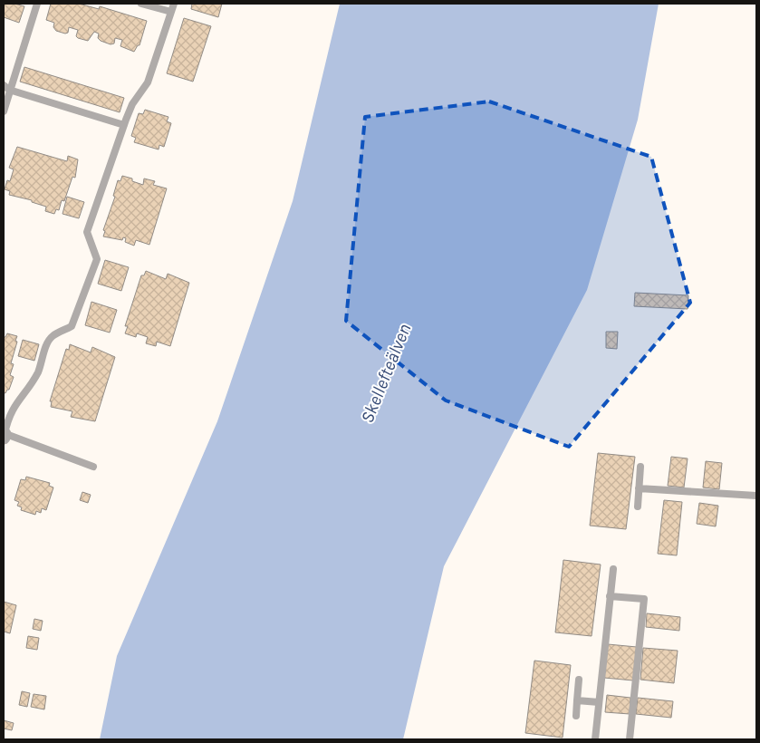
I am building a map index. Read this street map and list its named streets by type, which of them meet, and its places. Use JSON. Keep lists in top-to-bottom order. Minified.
{"water":["Skellefteälven"]}
